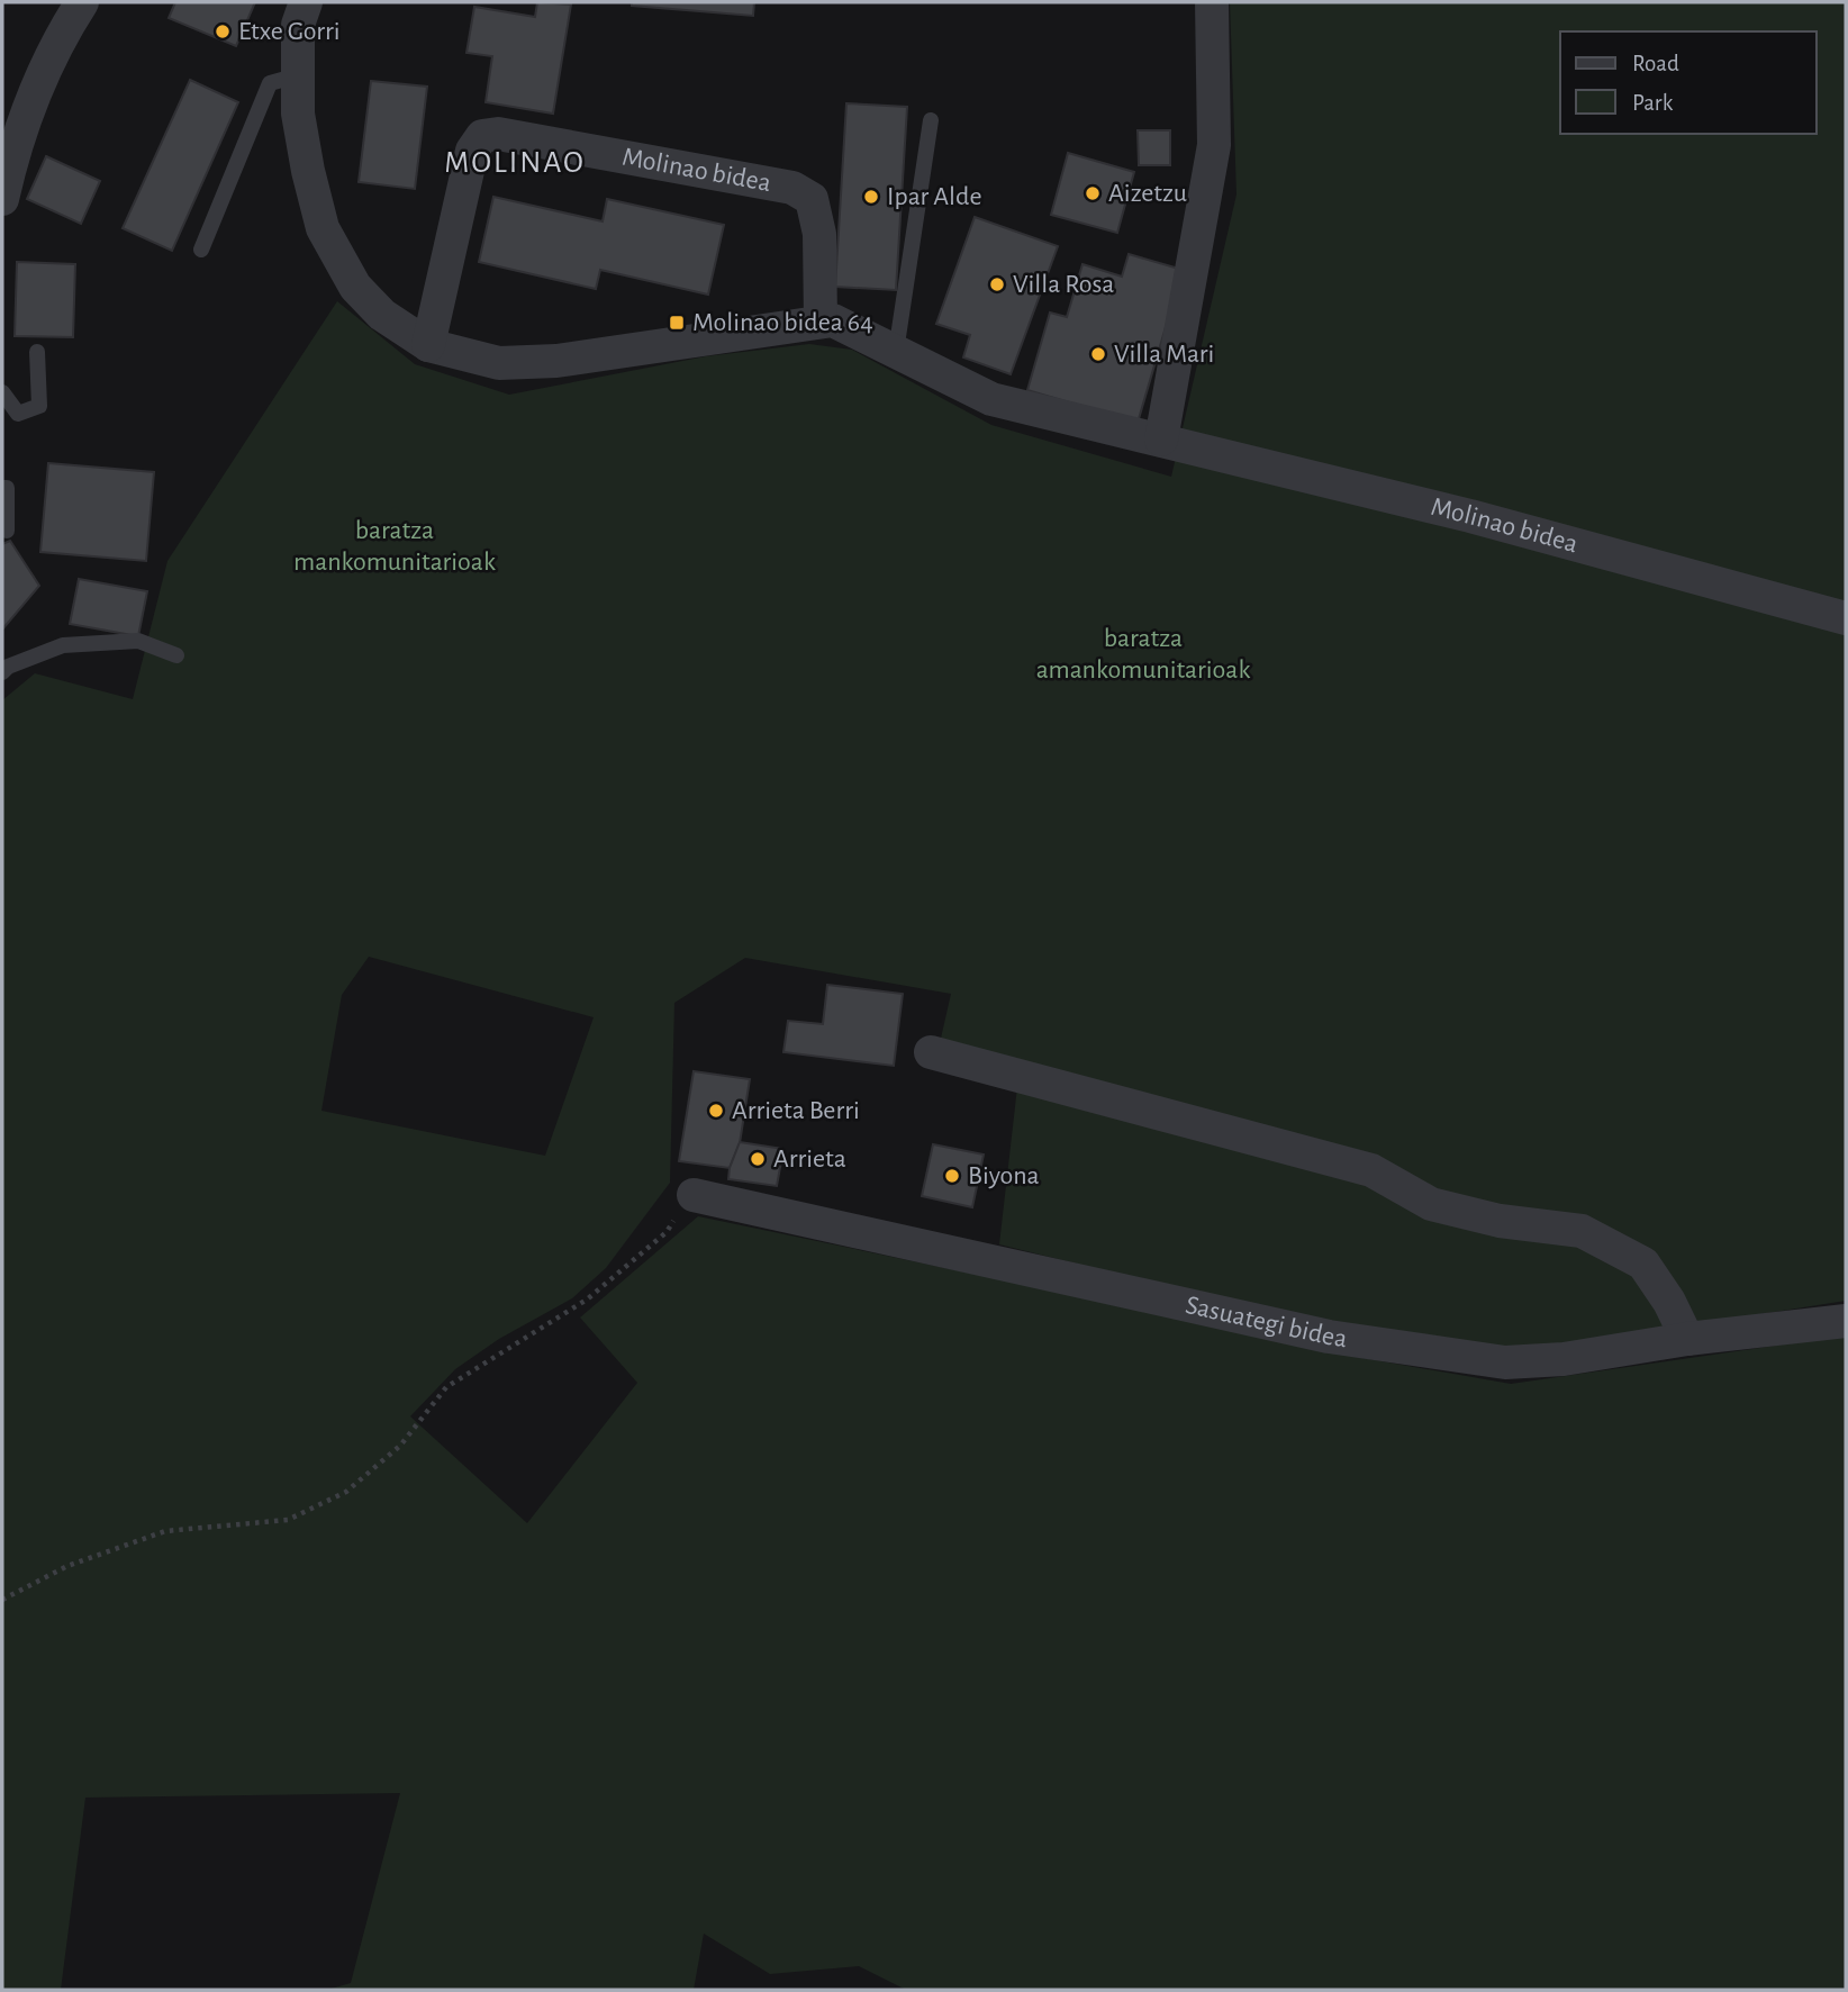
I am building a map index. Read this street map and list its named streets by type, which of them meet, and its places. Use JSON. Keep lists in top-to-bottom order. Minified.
{"streets":{"street":["Molinao bidea","Sasuategi bidea"]},"districts":["MOLINAO"],"parks":["baratza mankomunitarioak","baratza amankomunitarioak"],"places":{"other":["Etxe Gorri","Aizetzu","Ipar Alde","Villa Rosa","Villa Mari","Arrieta Berri","Arrieta","Biyona"],"transit":["Molinao bidea 64"]},"legend":["Road","Park"]}
